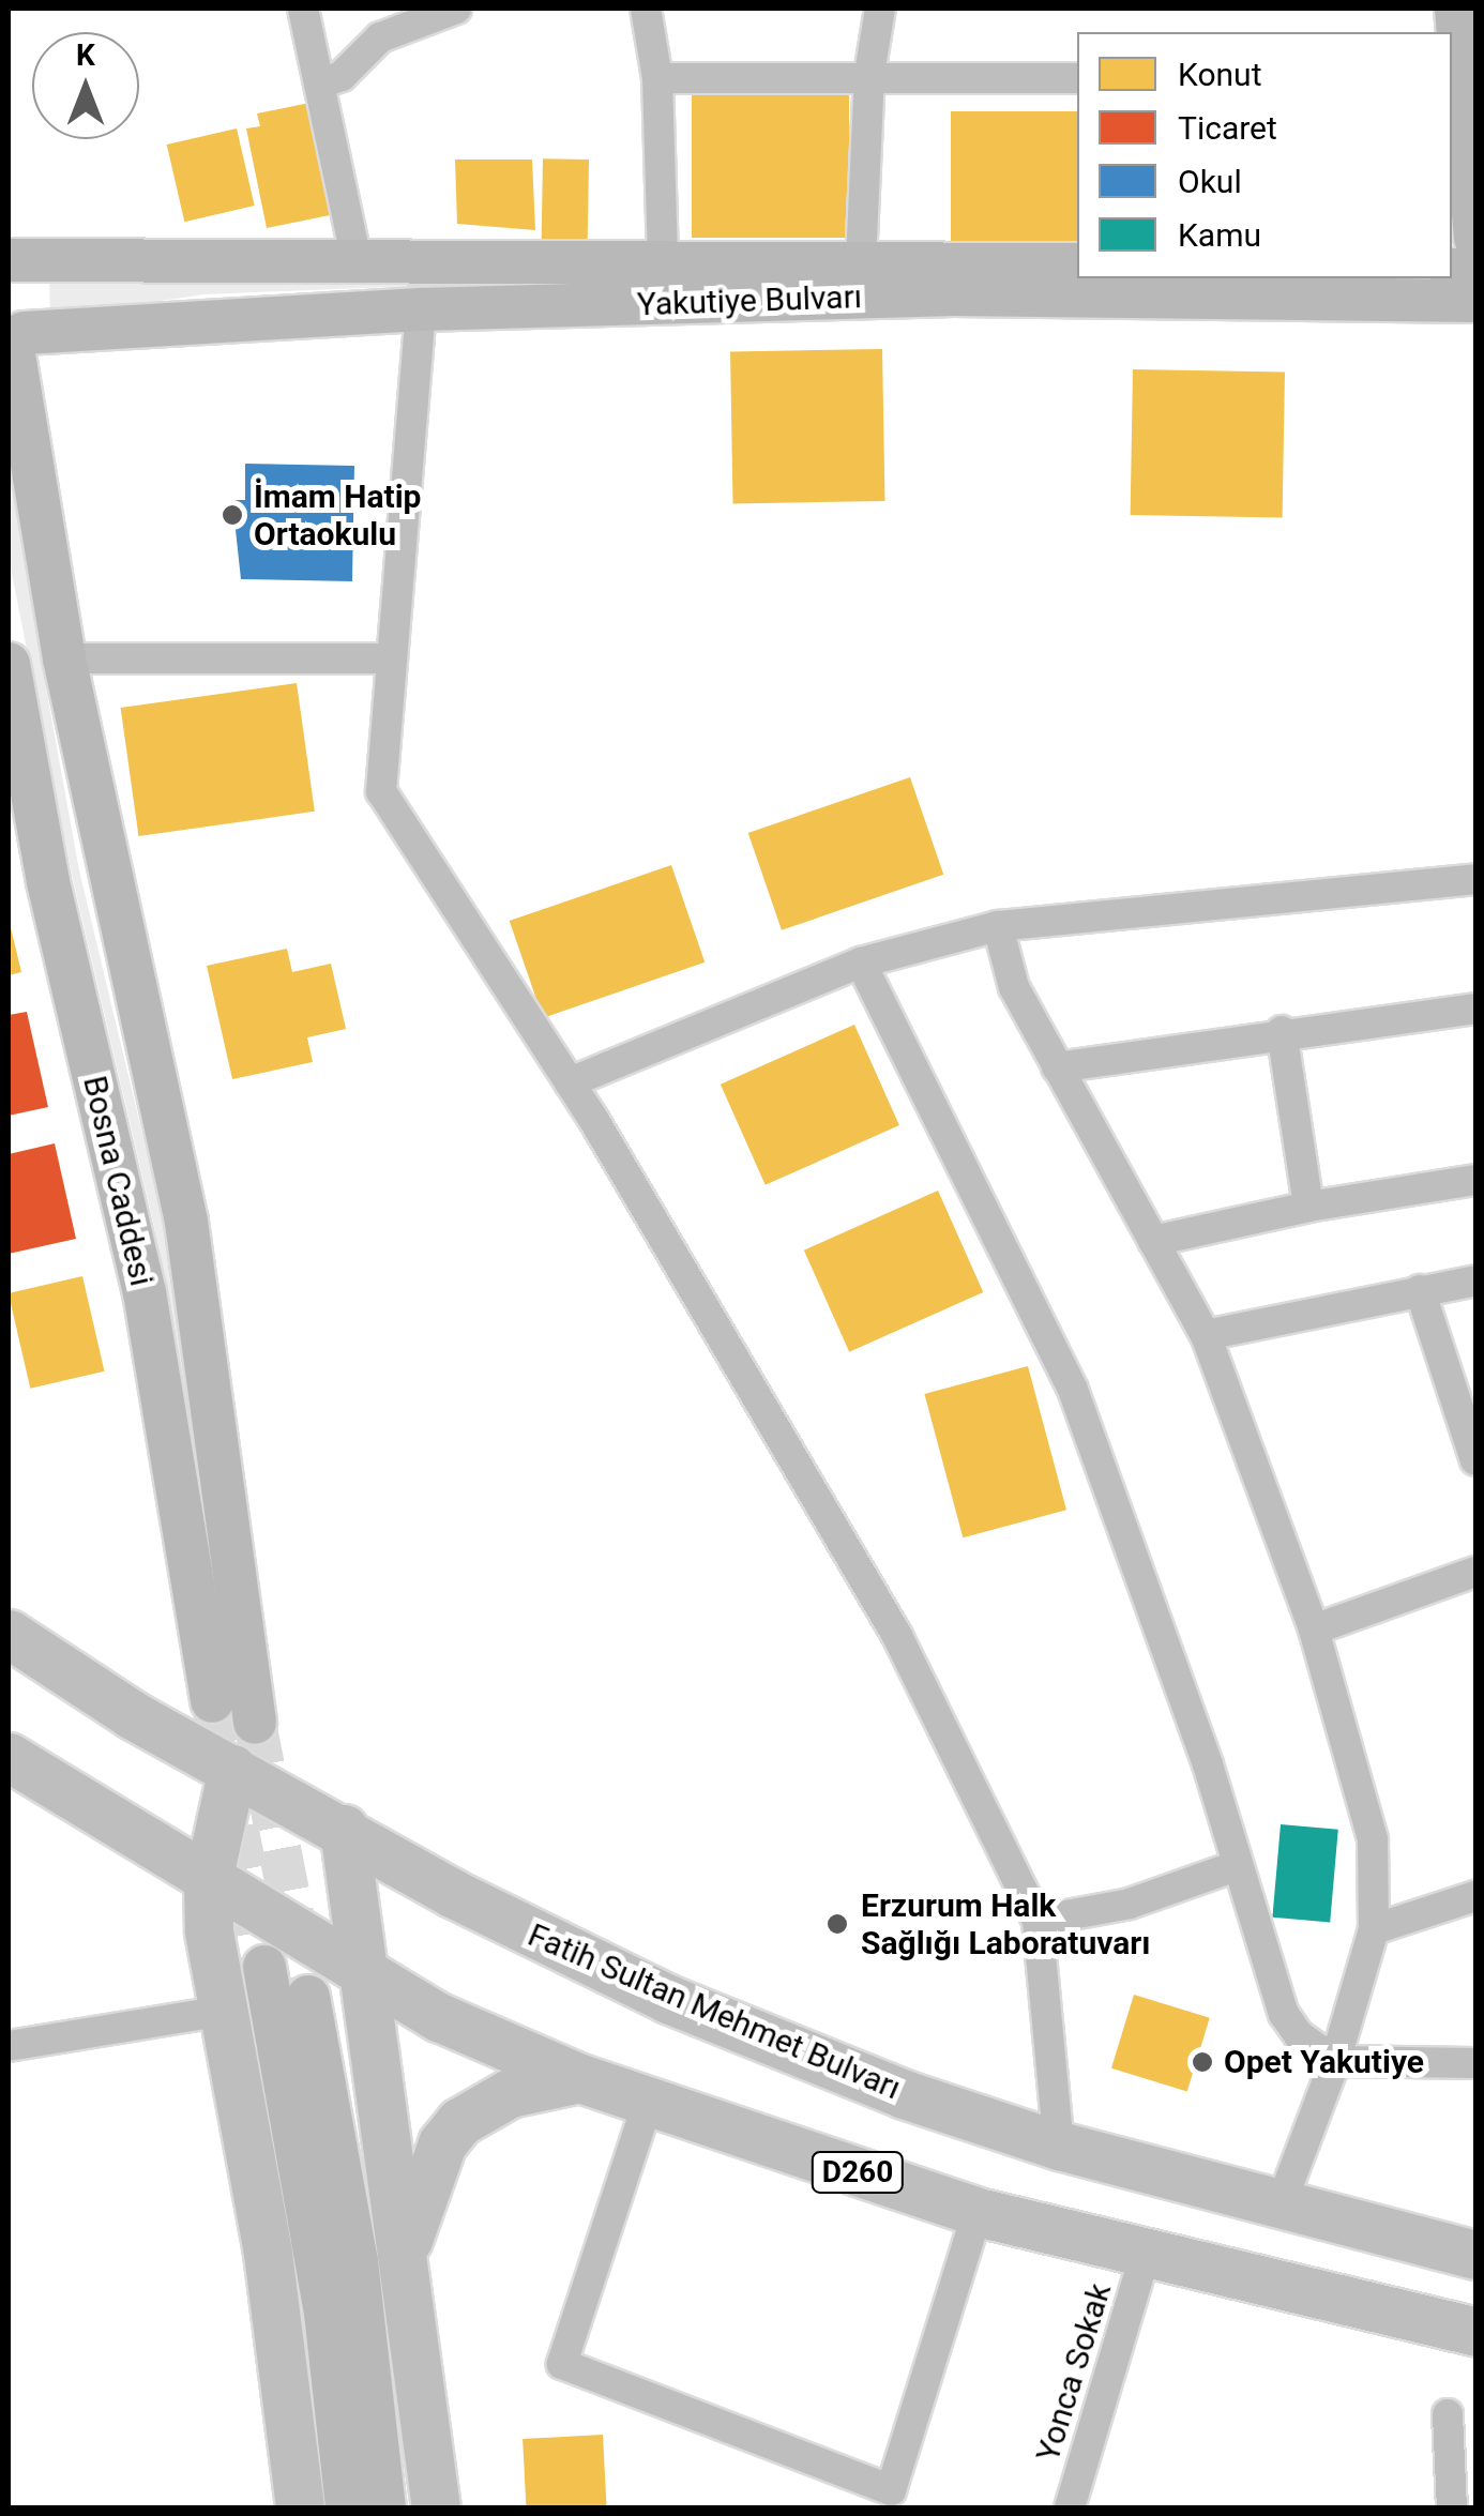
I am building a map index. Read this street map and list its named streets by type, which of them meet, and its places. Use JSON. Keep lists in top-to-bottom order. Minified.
{"streets":{"highway":["Fatih Sultan Mehmet Bulvarı","D260"],"main road":["Yakutiye Bulvarı","Bosna Caddesi"],"street":["Yonca Sokak"]},"crossings":[["D260","Yonca Sokak"]],"places":["İmam Hatip Ortaokulu","Erzurum Halk Sağlığı Laboratuvarı","Opet Yakutiye"],"legend":["Konut","Ticaret","Okul","Kamu"],"north":"top"}
